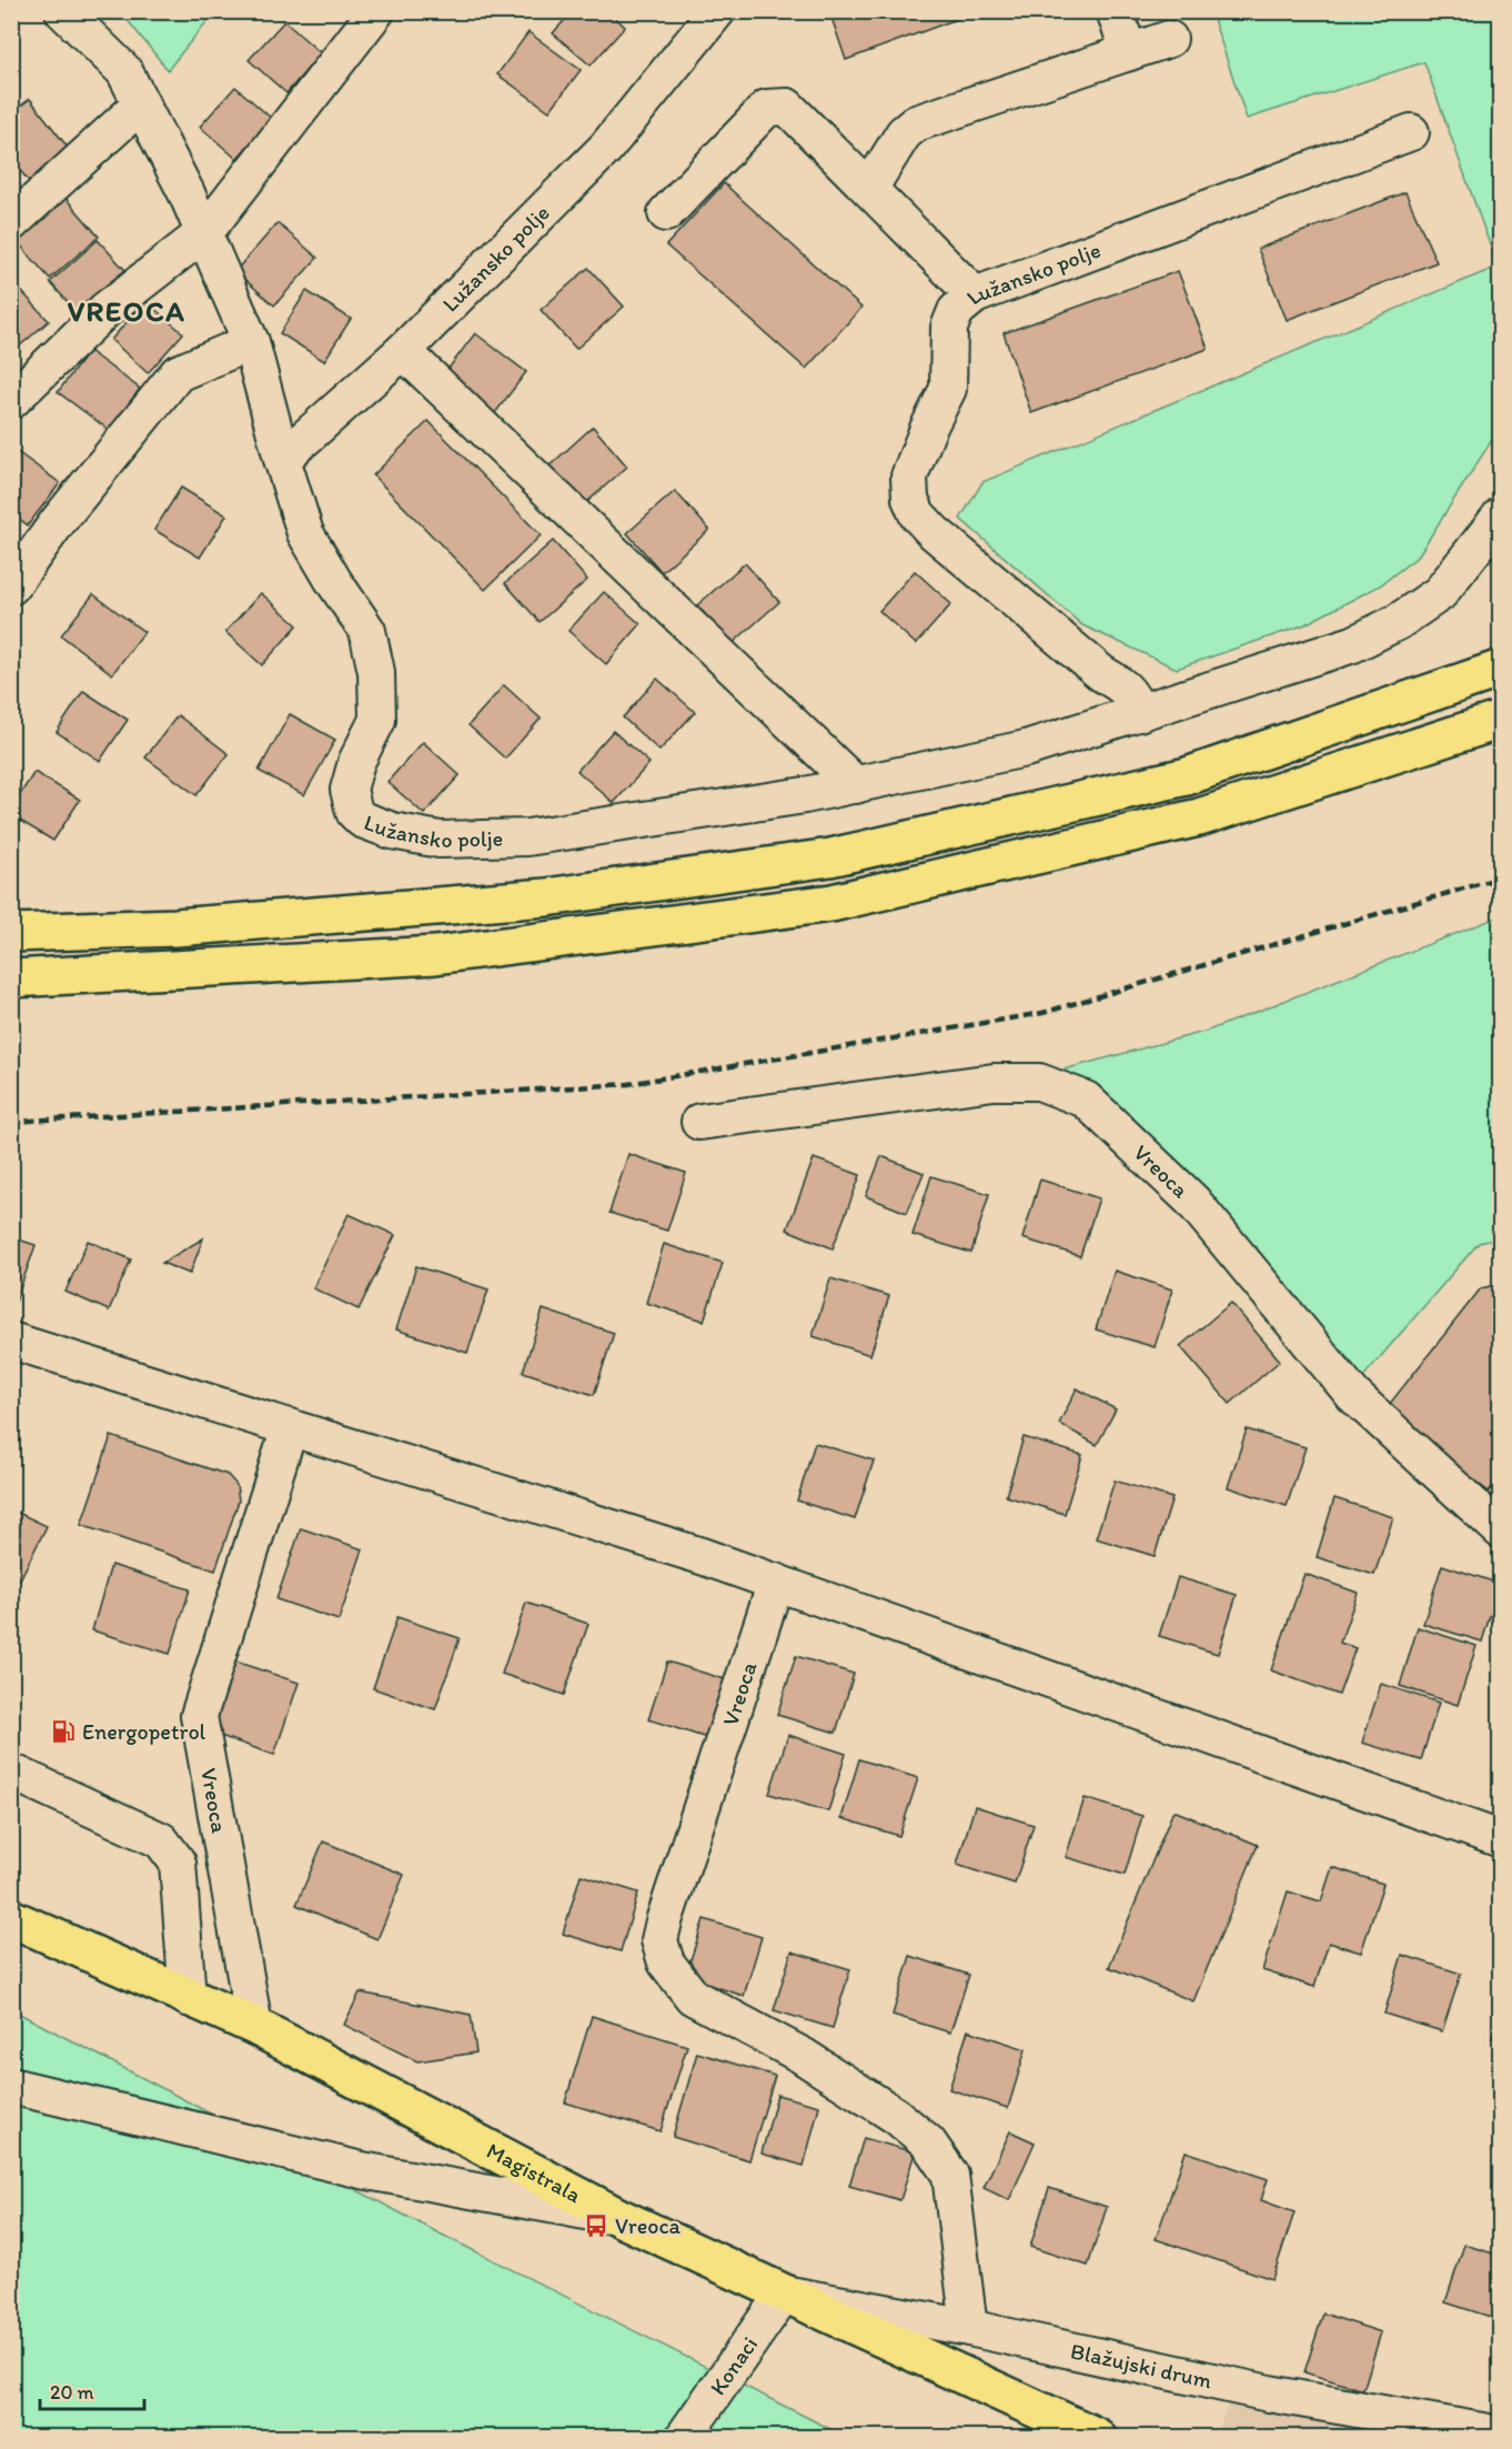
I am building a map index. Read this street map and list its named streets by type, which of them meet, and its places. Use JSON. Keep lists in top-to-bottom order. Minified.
{"streets":{"main road":["Magistrala"],"street":["Lužansko polje","Vreoca","Konaci","Blažujski drum"]},"crossings":[["Vreoca","Magistrala"],["Vreoca","Blažujski drum"],["Magistrala","Konaci"],["Magistrala","Blažujski drum"],["Konaci","Blažujski drum"]],"districts":["VREOCA"],"places":{"fuel station":["Energopetrol"],"bus stop":["Vreoca"]},"scale_bar":"20 m"}
